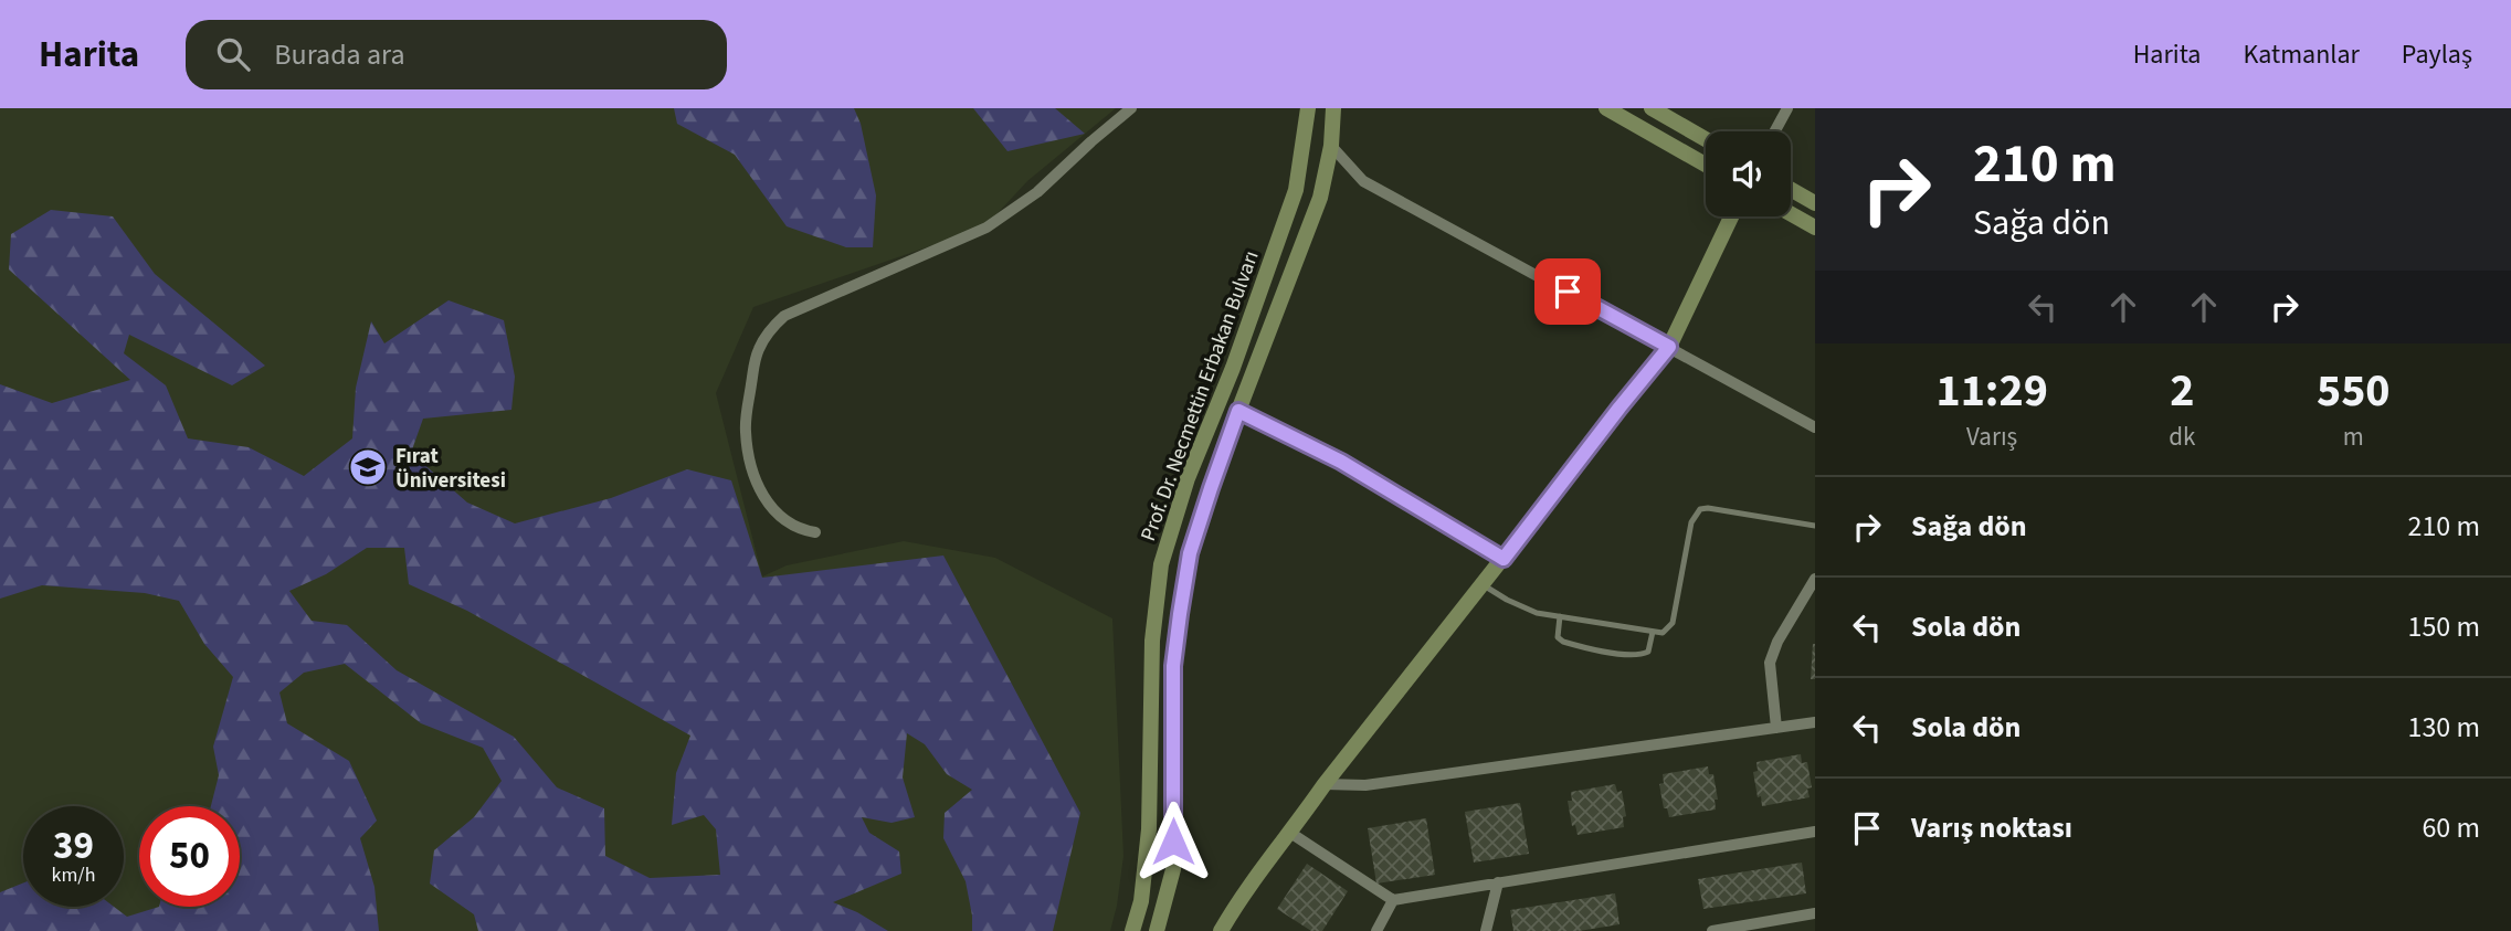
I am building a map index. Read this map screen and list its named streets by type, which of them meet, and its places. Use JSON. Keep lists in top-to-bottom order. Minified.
{"streets":{"main road":["Prof. Dr. Necmettin Erbakan Bulvarı"]},"places":{"school or university":["Fırat Üniversitesi"]},"page":{"header":"Harita","search":"Burada ara","nav":["Harita","Katmanlar","Paylaş"],"turn":["210 m","Sağa dön"],"eta":["11:29","Varış","2","dk","550","m"],"list":[{"name":"Sağa dön","value":"210 m"},{"name":"Sola dön","value":"150 m"},{"name":"Sola dön","value":"130 m"},{"name":"Varış noktası","value":"60 m"}],"speed":"39 km/h","limit":"50"}}
